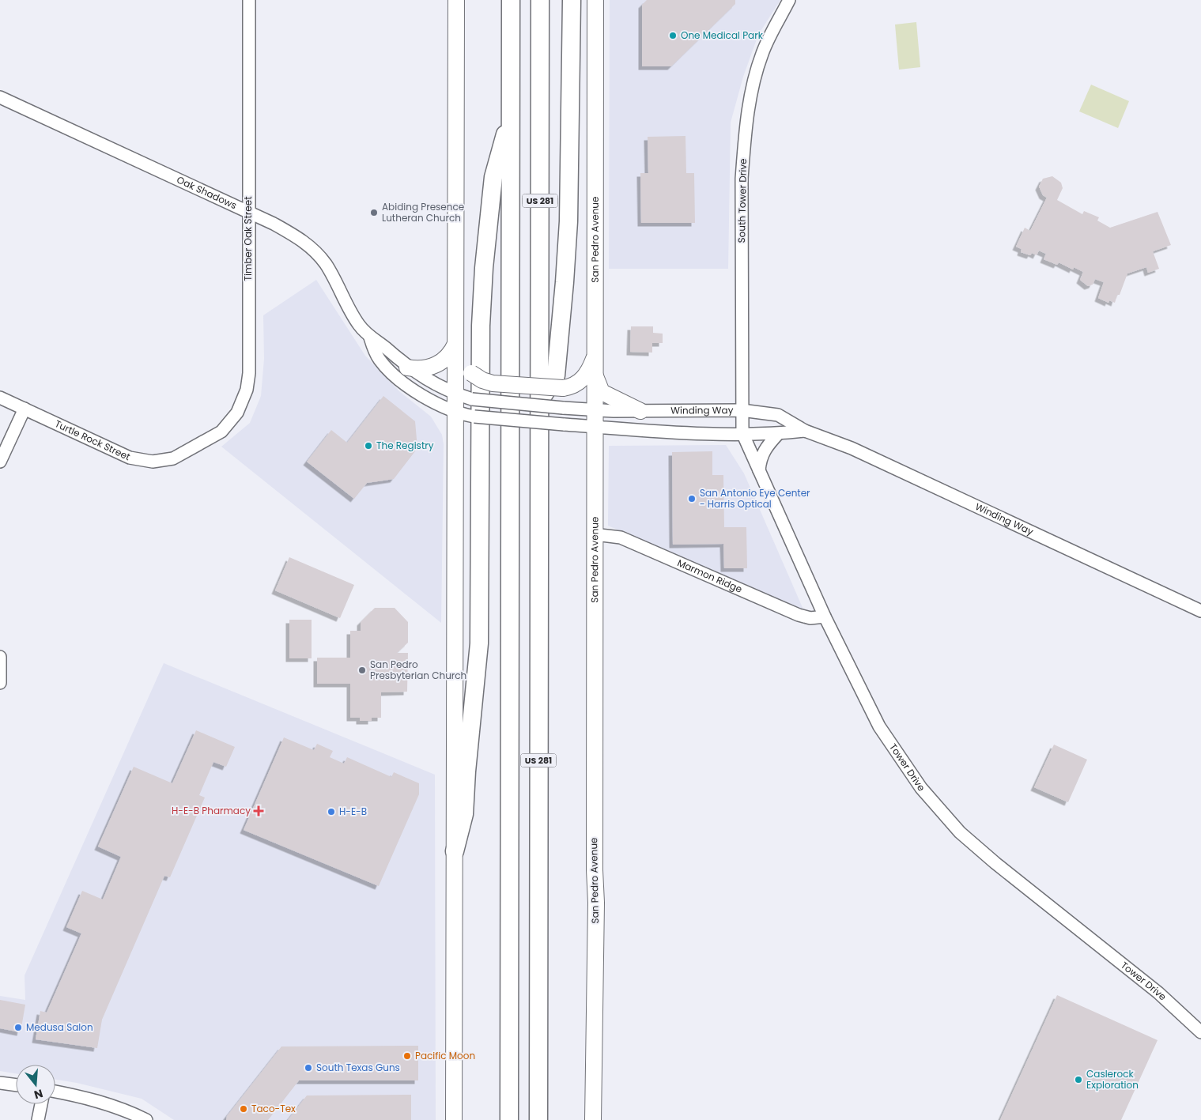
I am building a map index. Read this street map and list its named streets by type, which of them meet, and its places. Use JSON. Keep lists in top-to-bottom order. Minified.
{"streets":{"highway":["US 281"],"main road":["San Pedro Avenue"],"street":["Oak Shadows","South Tower Drive","Timber Oak Street","Winding Way","Turtle Rock Street","Marmon Ridge","Tower Drive"]},"crossings":[["Oak Shadows","Timber Oak Street"],["Oak Shadows","San Pedro Avenue"],["Oak Shadows","Winding Way"],["South Tower Drive","Winding Way"],["South Tower Drive","Tower Drive"],["Timber Oak Street","Turtle Rock Street"],["San Pedro Avenue","Winding Way"],["San Pedro Avenue","Marmon Ridge"],["Winding Way","Tower Drive"],["Marmon Ridge","Tower Drive"]],"places":{"other":["One Medical Park","Abiding Presence Lutheran Church","The Registry","San Antonio Eye Center - Harris Optical","San Pedro Presbyterian Church","H-E-B","Medusa Salon","Pacific Moon","South Texas Guns","Caslerock Exploration","Taco-Tex"],"health":["H-E-B Pharmacy"]},"north":"bottom"}
